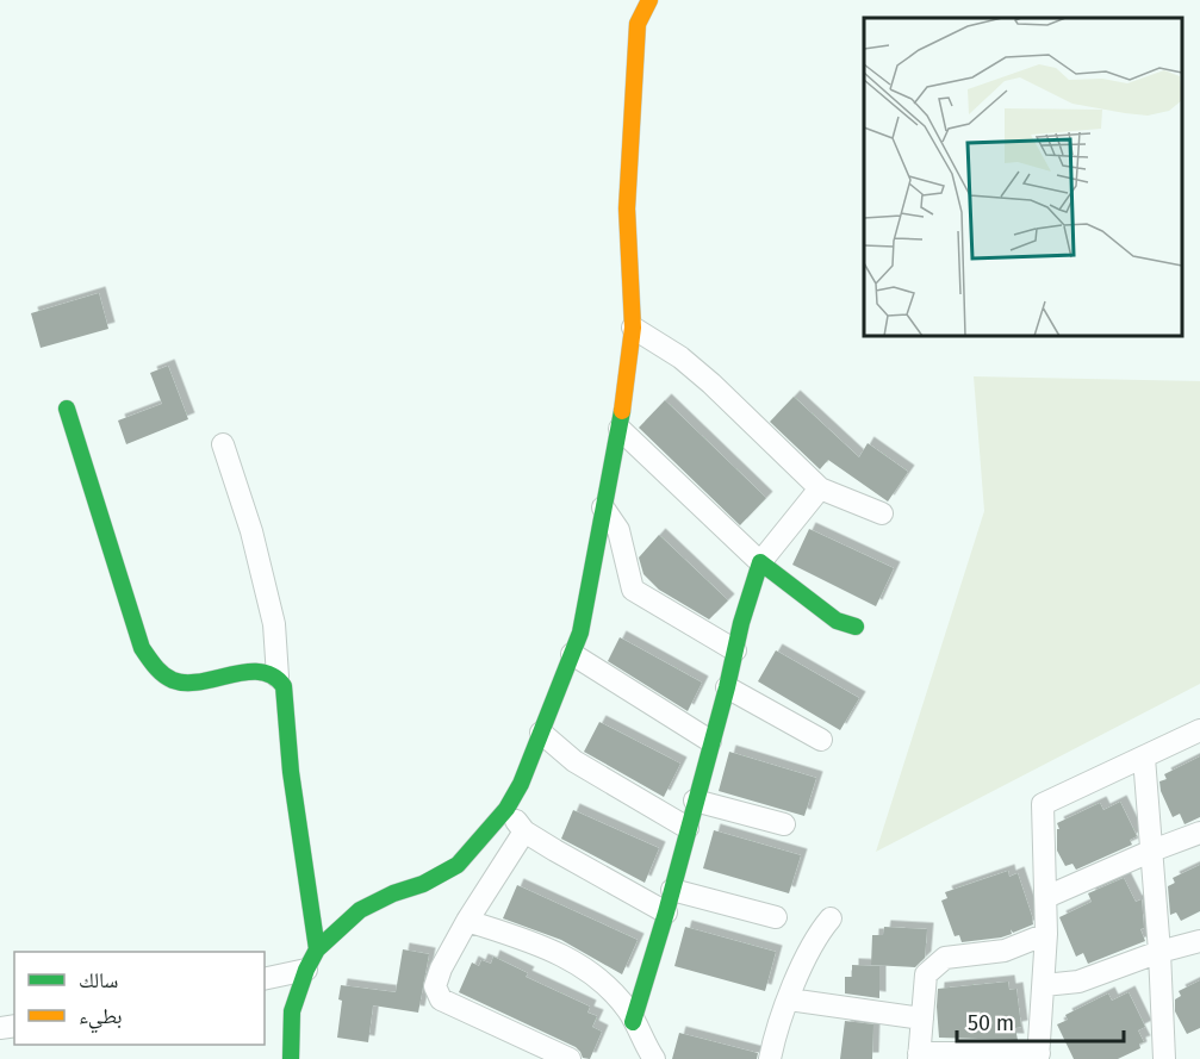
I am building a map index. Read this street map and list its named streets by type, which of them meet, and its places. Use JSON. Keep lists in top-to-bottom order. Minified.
{"legend":["سالك","بطيء"],"scale_bar":"50 m"}
